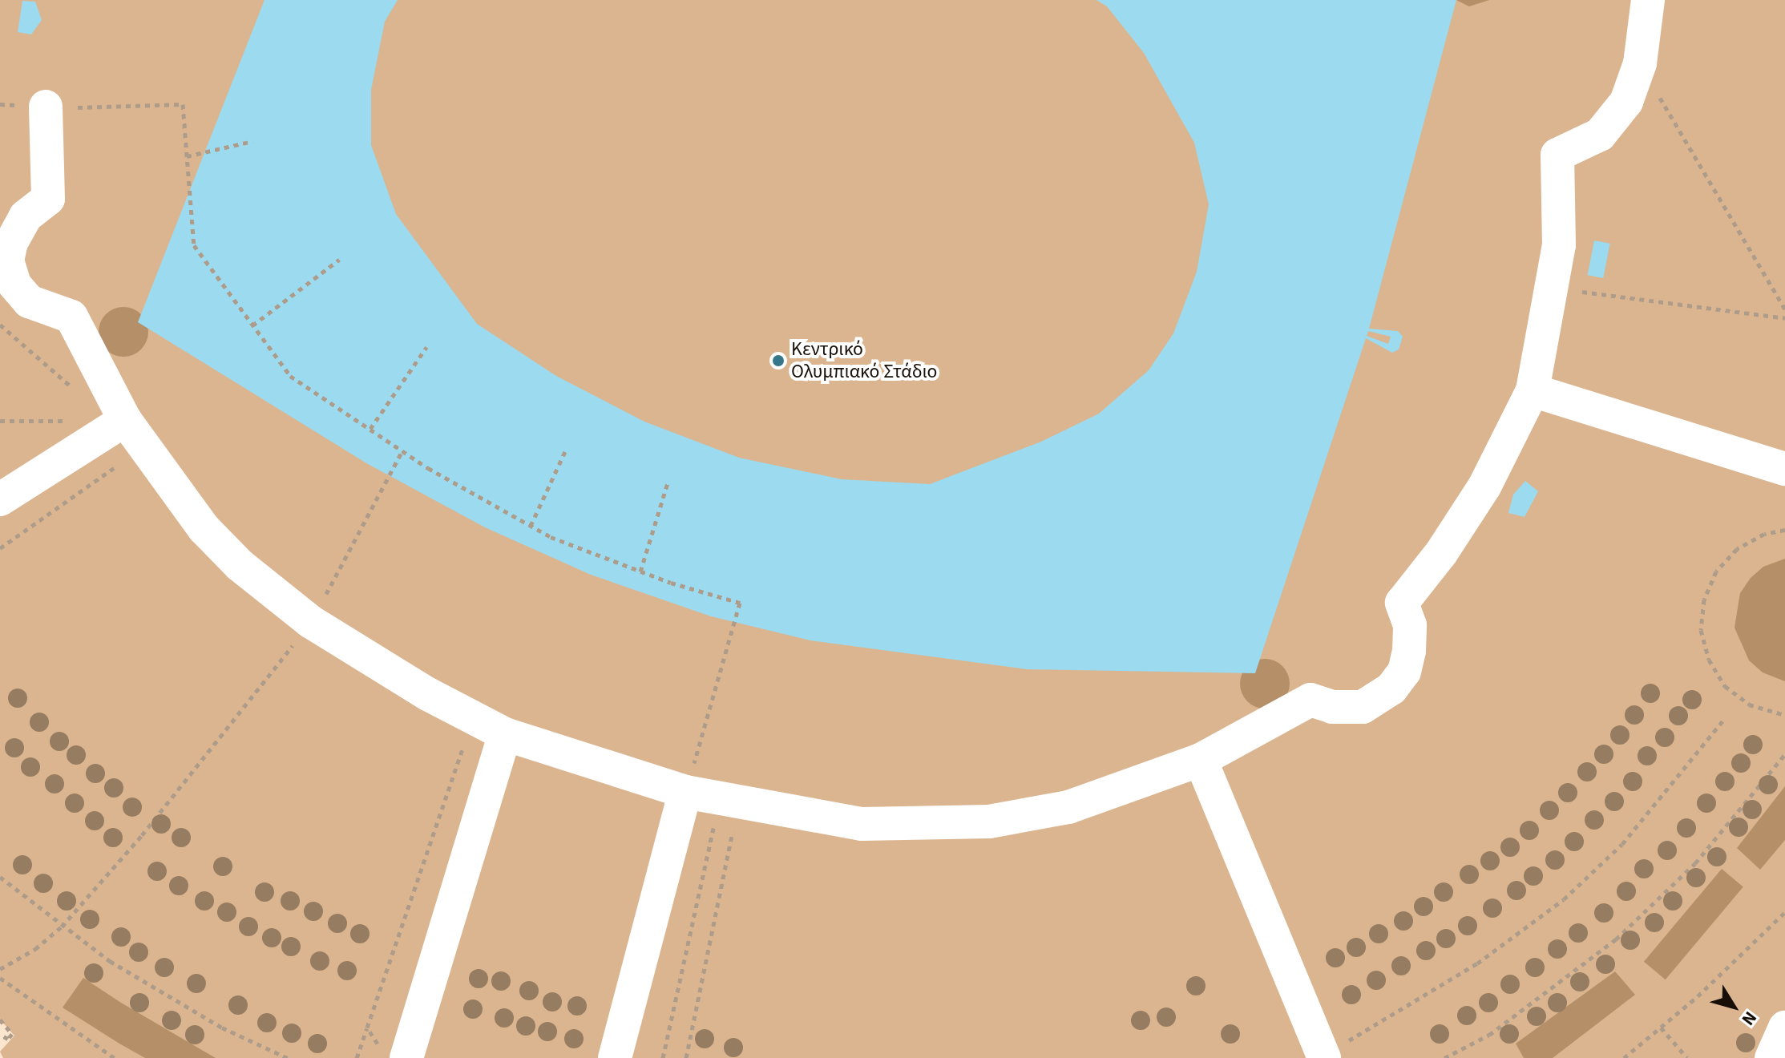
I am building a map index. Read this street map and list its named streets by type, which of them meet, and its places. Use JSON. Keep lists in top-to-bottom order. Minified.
{"places":["Κεντρικό Ολυμπιακό Στάδιο"],"north":"bottom right"}
